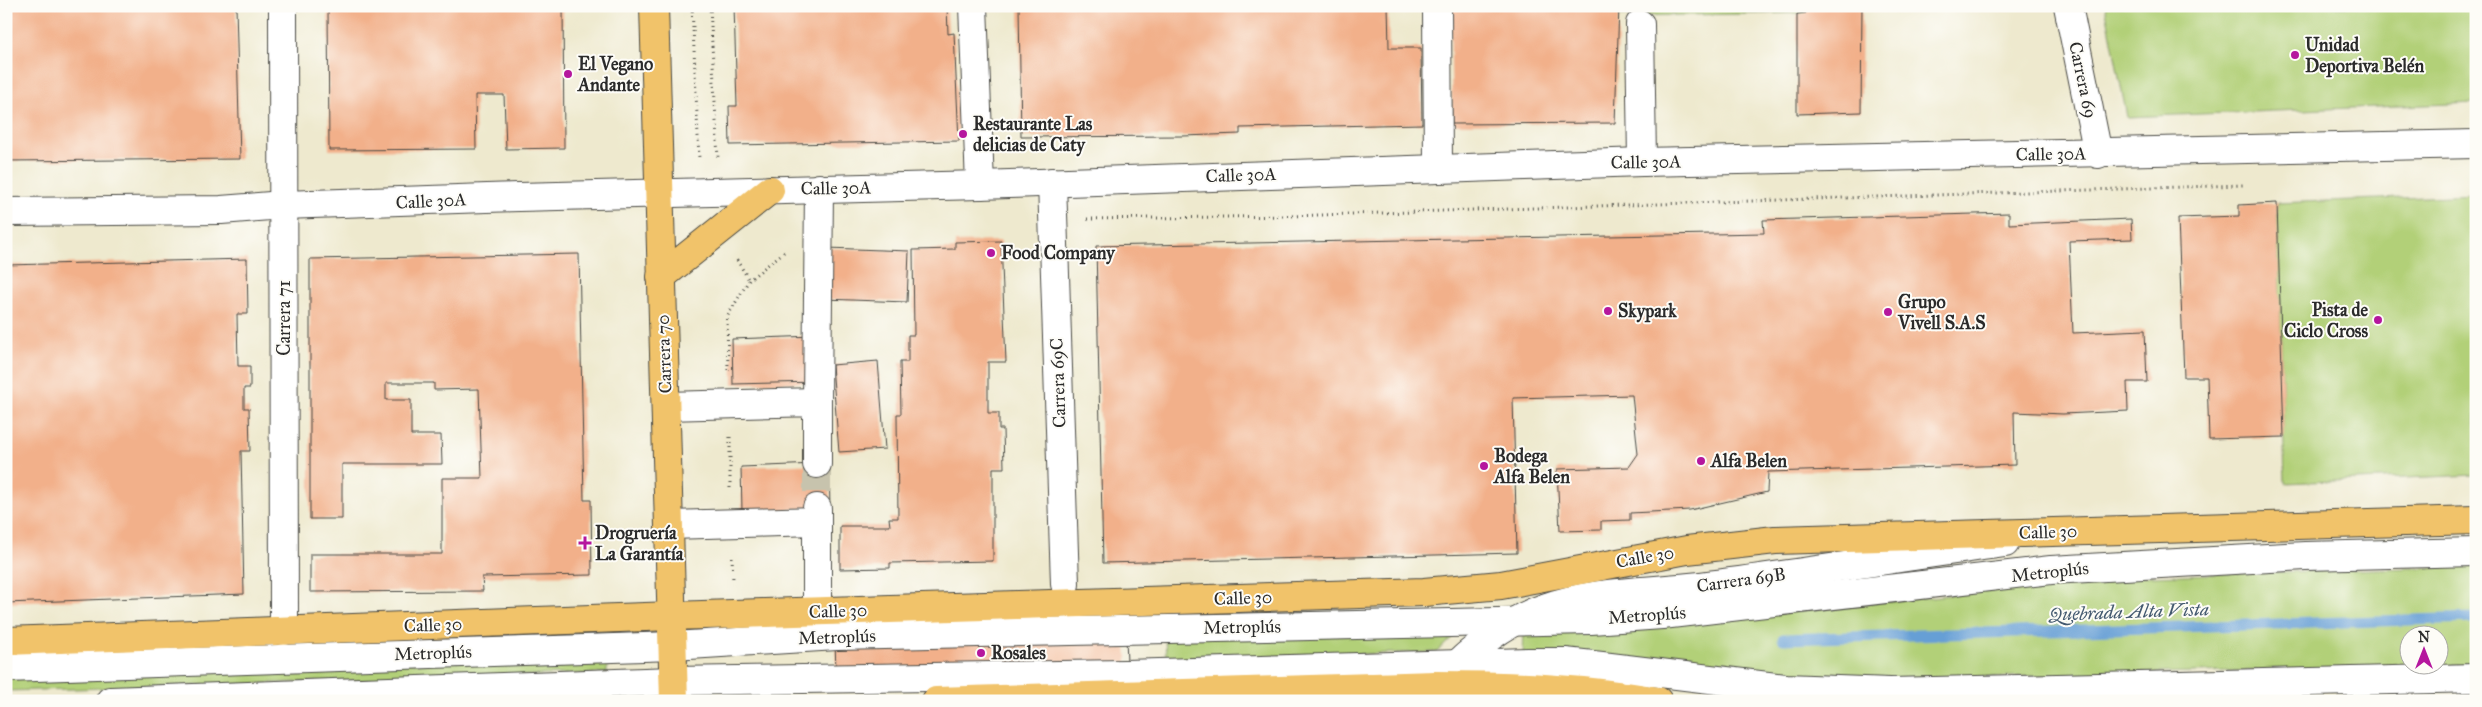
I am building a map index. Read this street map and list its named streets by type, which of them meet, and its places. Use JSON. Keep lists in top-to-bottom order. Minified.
{"streets":{"main road":["Carrera 70","Calle 30"],"street":["Carrera 69","Calle 30A","Carrera 71","Carrera 69C","Metroplús","Carrera 69B"]},"crossings":[["Carrera 69","Calle 30A"],["Calle 30A","Carrera 71"],["Calle 30A","Carrera 70"],["Calle 30A","Carrera 69C"],["Carrera 71","Calle 30"],["Carrera 70","Calle 30"],["Carrera 70","Metroplús"],["Calle 30","Carrera 69B"],["Metroplús","Carrera 69B"]],"water":["Quebrada Alta Vista"],"places":{"other":["Unidad Deportiva Belén","El Vegano Andante","Restaurante Las delicias de Caty","Food Company","Skypark","Grupo Vivell S.A.S","Pista de Ciclo Cross","Alfa Belen","Bodega Alfa Belen","Rosales"],"health":["Drogruería La Garantía"]},"north":"top"}
